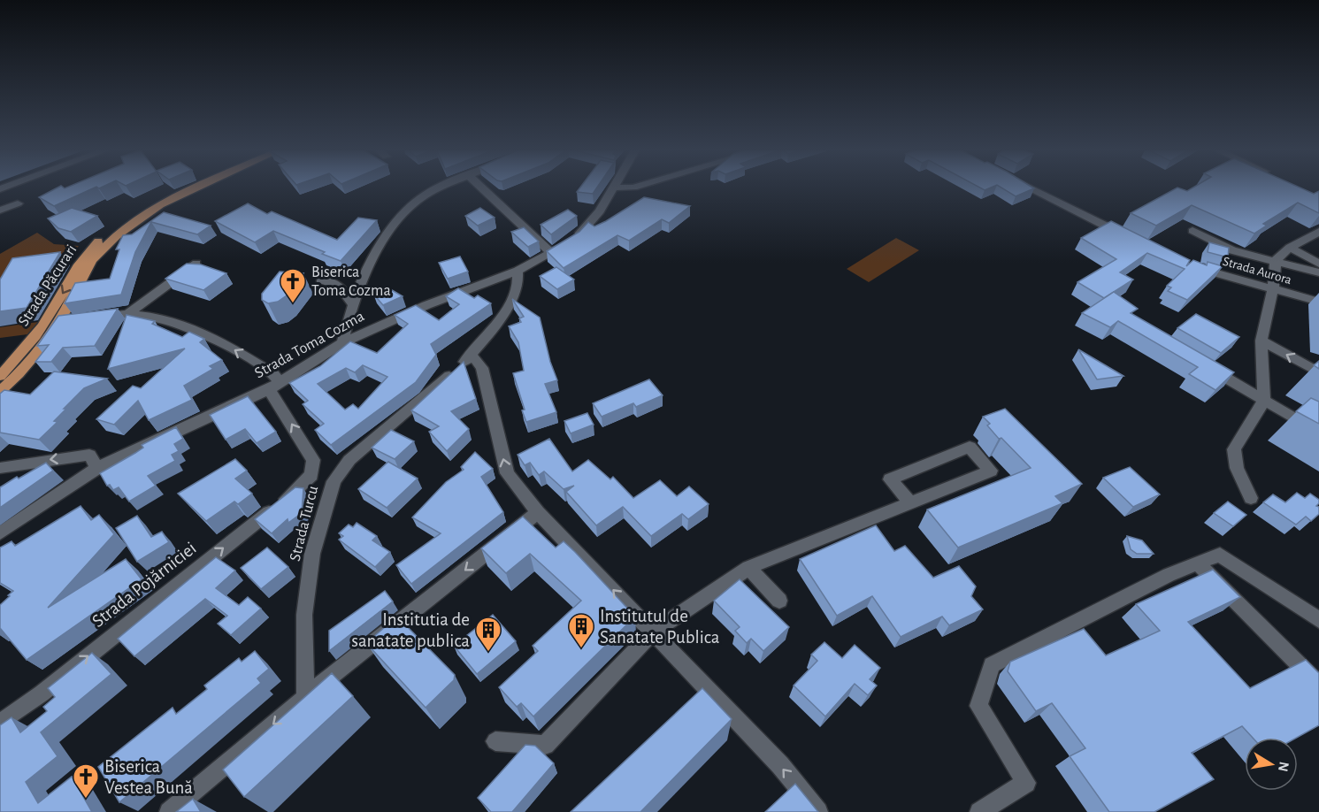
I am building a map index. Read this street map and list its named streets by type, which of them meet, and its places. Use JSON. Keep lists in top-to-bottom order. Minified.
{"streets":{"main road":["Strada Păcurari"],"street":["Strada Aurora","Strada Toma Cozma","Strada Turcu","Strada Pojărniciei"]},"crossings":[["Strada Toma Cozma","Strada Turcu"]],"one_way":["Strada Pojărniciei"],"places":{"church":["Biserica Toma Cozma","Biserica Vestea Bună"],"building":["Institutul de Sanatate Publica","Institutia de sanatate publica"]},"north":"right"}
